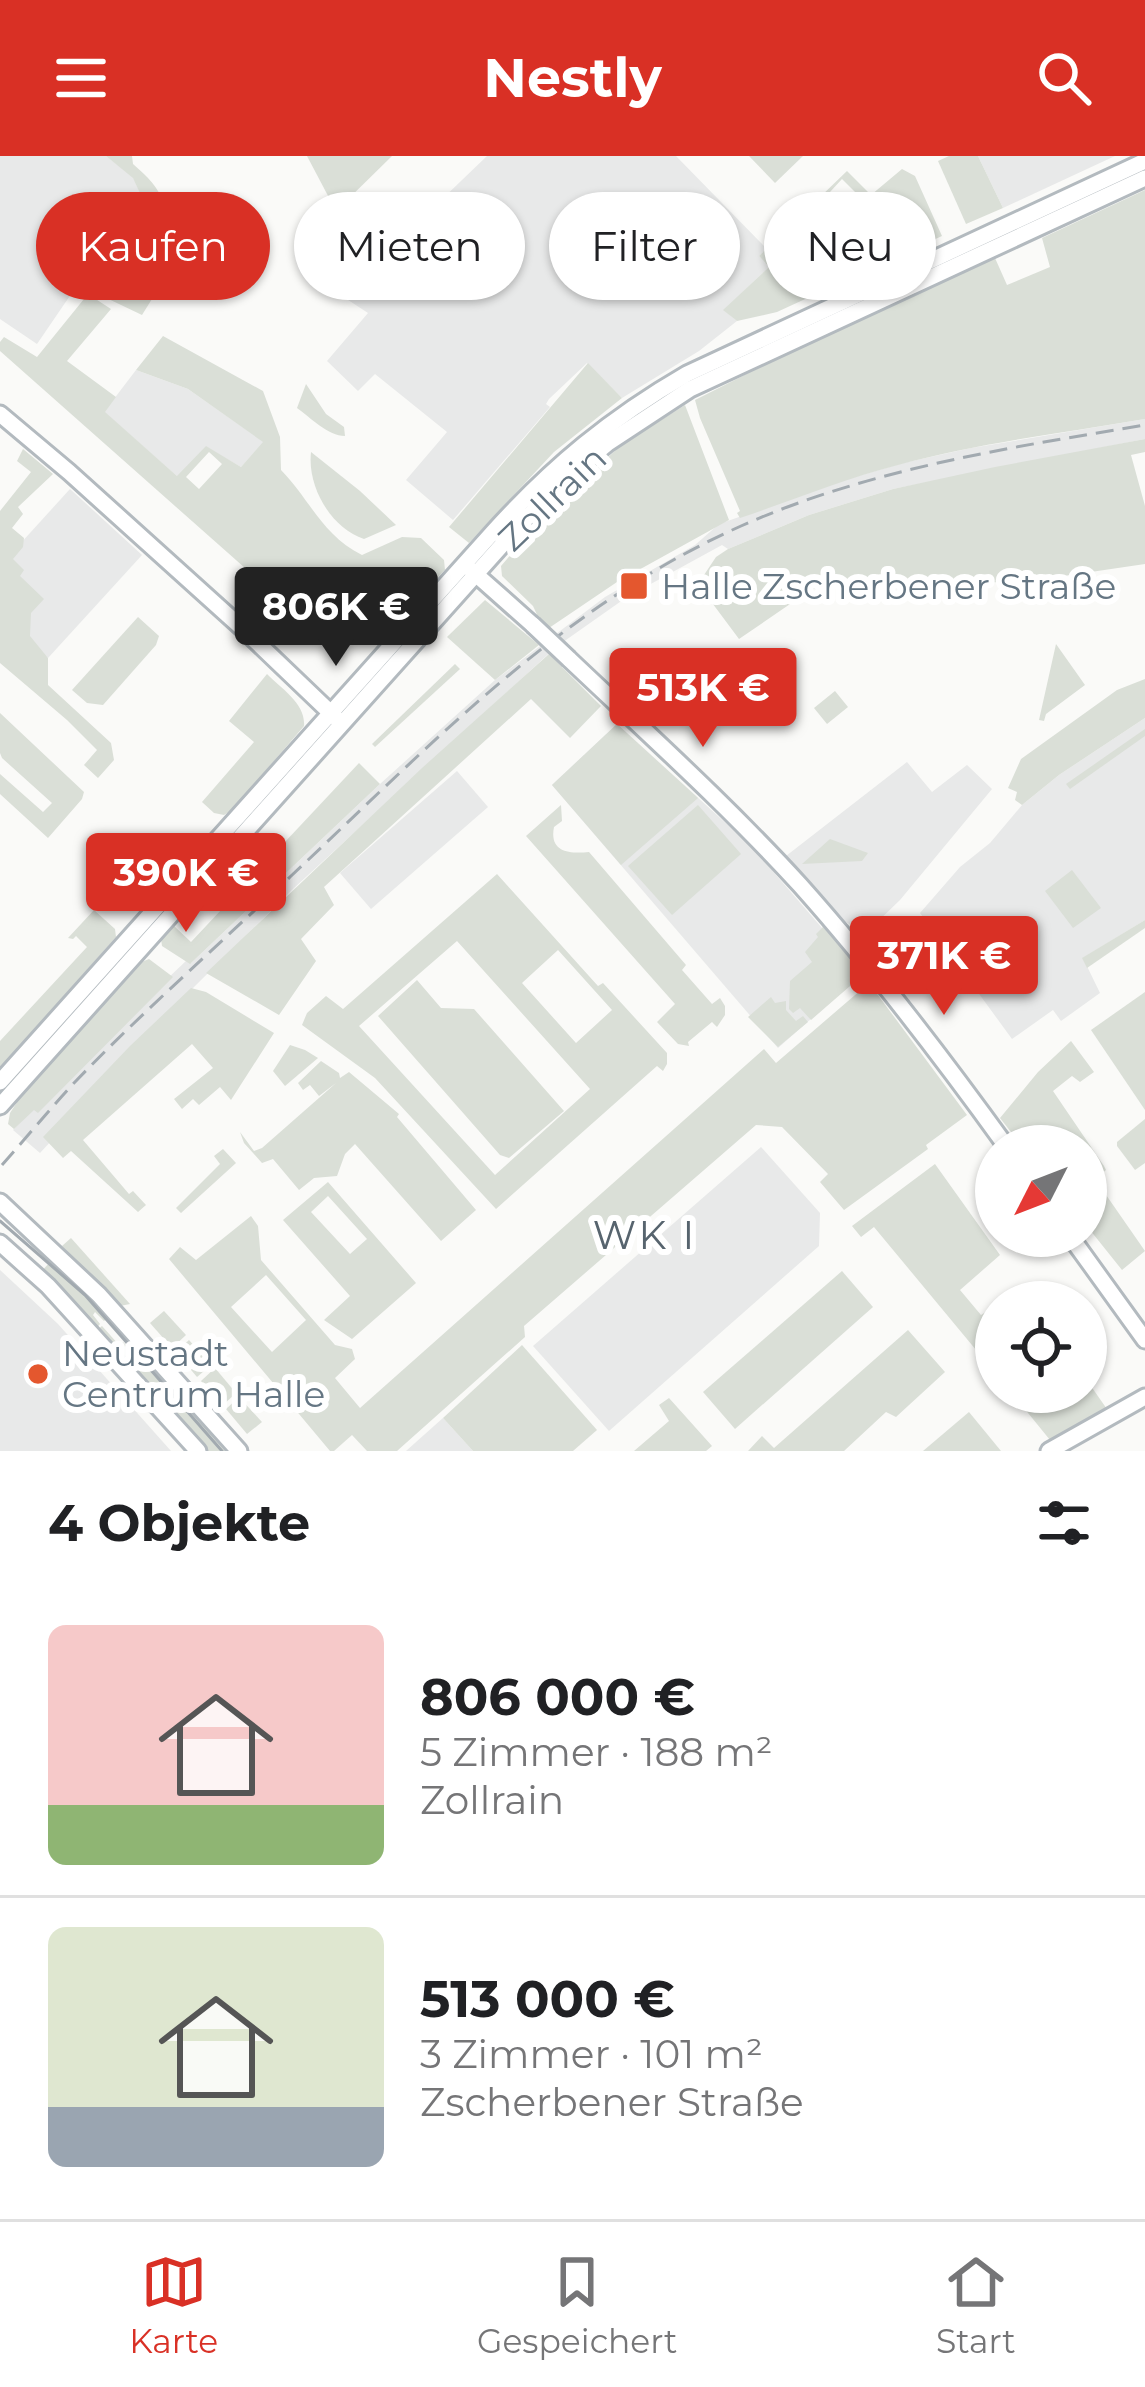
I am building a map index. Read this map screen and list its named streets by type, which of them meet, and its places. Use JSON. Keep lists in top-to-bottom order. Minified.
{"streets":{"main road":["Zollrain"]},"districts":["WK I"],"places":{"transit":["Halle Zscherbener Straße"],"other":["Neustadt Centrum Halle"]},"north":"bottom left","page":{"header":"Nestly","chip":["Kaufen","Mieten","Filter","Neu"],"price":["806K €","513K €","390K €","371K €"],"heading":"4 Objekte","list":[{"name":"806 000 €","note":"5 Zimmer · 188 m² · Zollrain"},{"name":"513 000 €","note":"3 Zimmer · 101 m² · Zscherbener Straße"}],"tabs":["Karte","Gespeichert","Start"]}}
